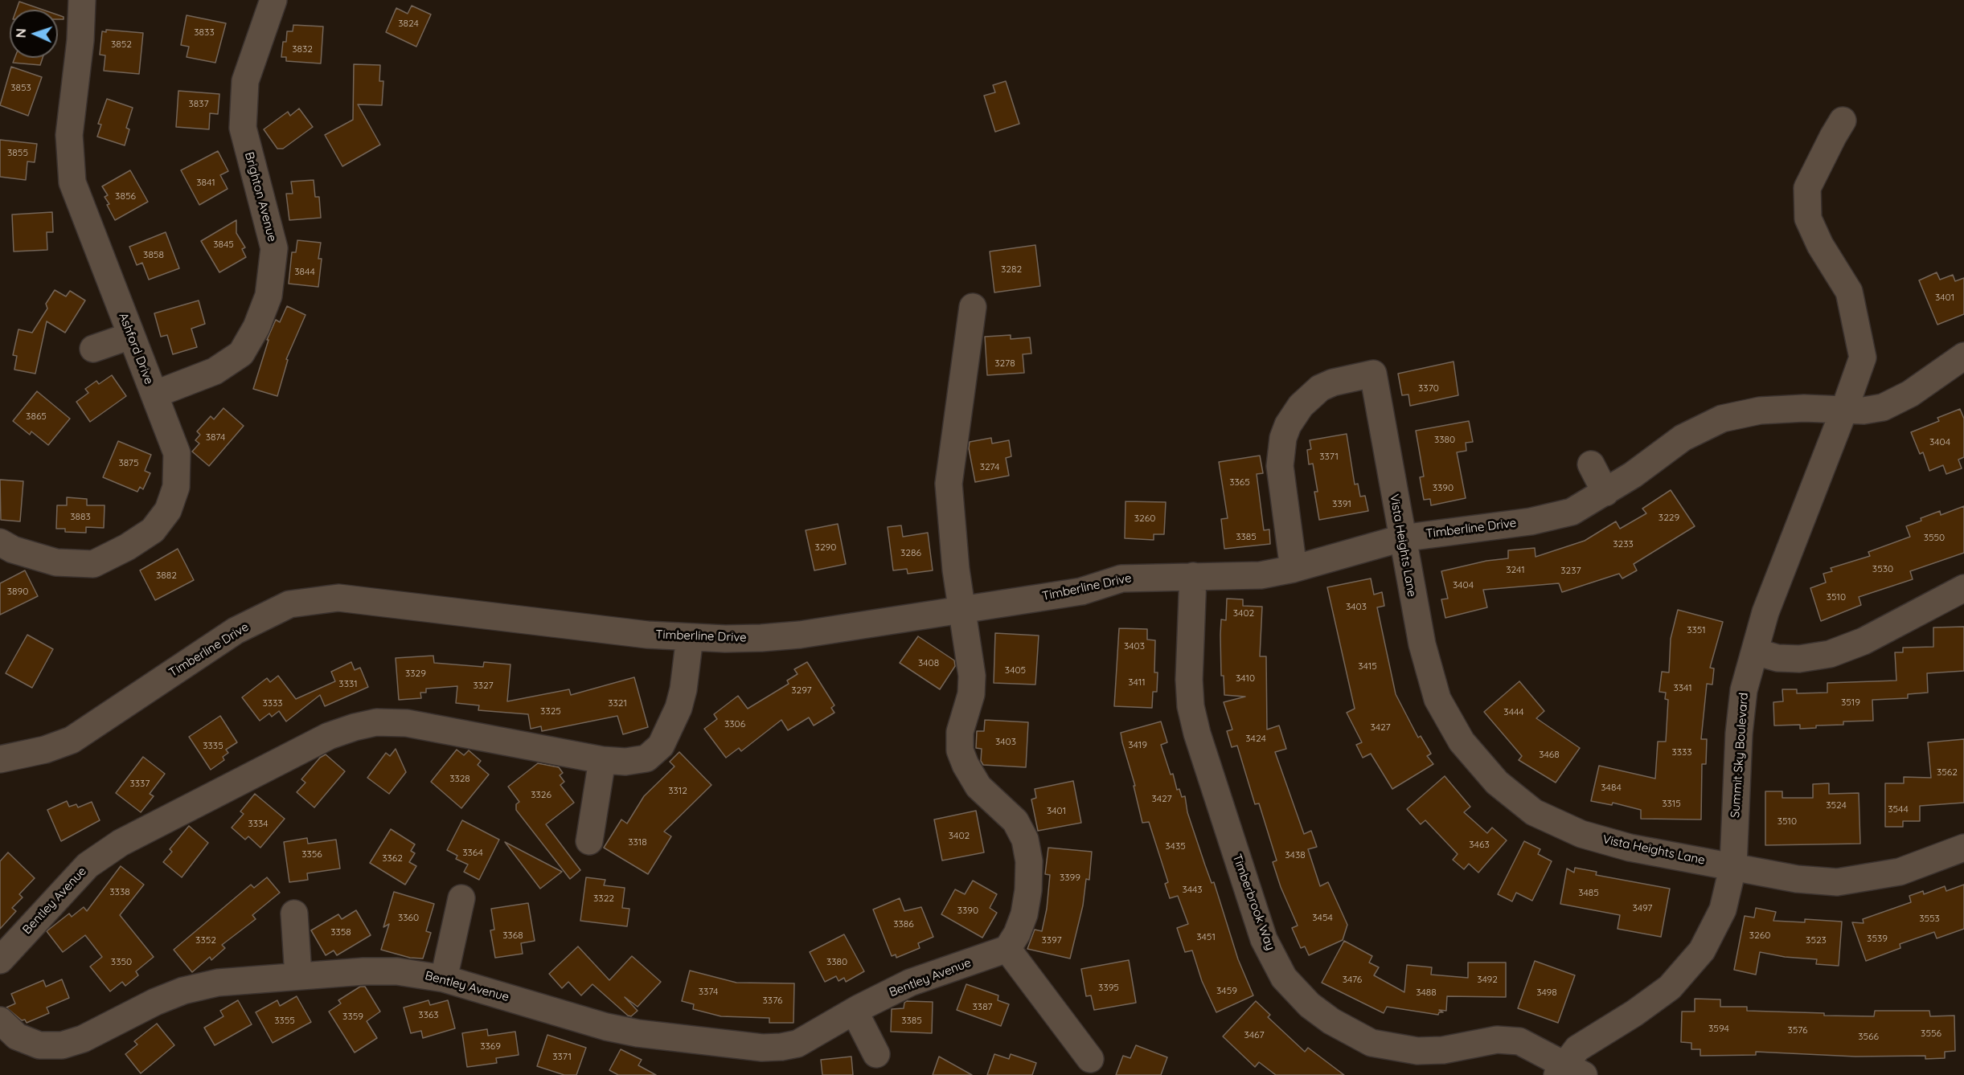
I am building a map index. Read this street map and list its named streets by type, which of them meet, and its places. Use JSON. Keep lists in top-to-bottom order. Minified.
{"streets":{"street":["Brighton Avenue","Ashford Drive","Timberline Drive","Vista Heights Lane","Summit Sky Boulevard","Bentley Avenue","Timberbrook Way"]},"crossings":[["Brighton Avenue","Ashford Drive"],["Timberline Drive","Vista Heights Lane"],["Timberline Drive","Summit Sky Boulevard"],["Timberline Drive","Bentley Avenue"],["Timberline Drive","Timberbrook Way"],["Vista Heights Lane","Summit Sky Boulevard"],["Summit Sky Boulevard","Timberbrook Way"]],"house_numbers":["3824","3833","3852","3832","3853","3837","3855","3841","3856","3845","3858","3282","3844","3401","3278","3370","3865","3874","3380","3404","3371","3875","3274","3365","3390","3391","3883","3229","3260","3385","3550","3233","3290","3286","3530","3241","3237","3882","3404","3890","3510","3403","3402","3351","3403","3408","3415","3405","3329","3410","3411","3331","3327","3341","3297","3519","3333","3321","3325","3444","3306","3427","3424","3403","3419","3335","3333","3468","3562","3328","3337","3484","3312","3326","3427","3315","3524","3544","3401","3510","3334","3402","3318","3463","3435","3364","3356","3438","3362","3399","3443","3338","3485","3322","3497","3390","3360","3454","3553","3386","3358","3368","3260","3451","3539","3352","3397","3523","3350","3380","3476","3492","3395","3459","3374","3488","3498","3376","3387","3363","3359","3355","3385","3594","3576","3556","3467","3566","3369","3371"],"north":"left"}
